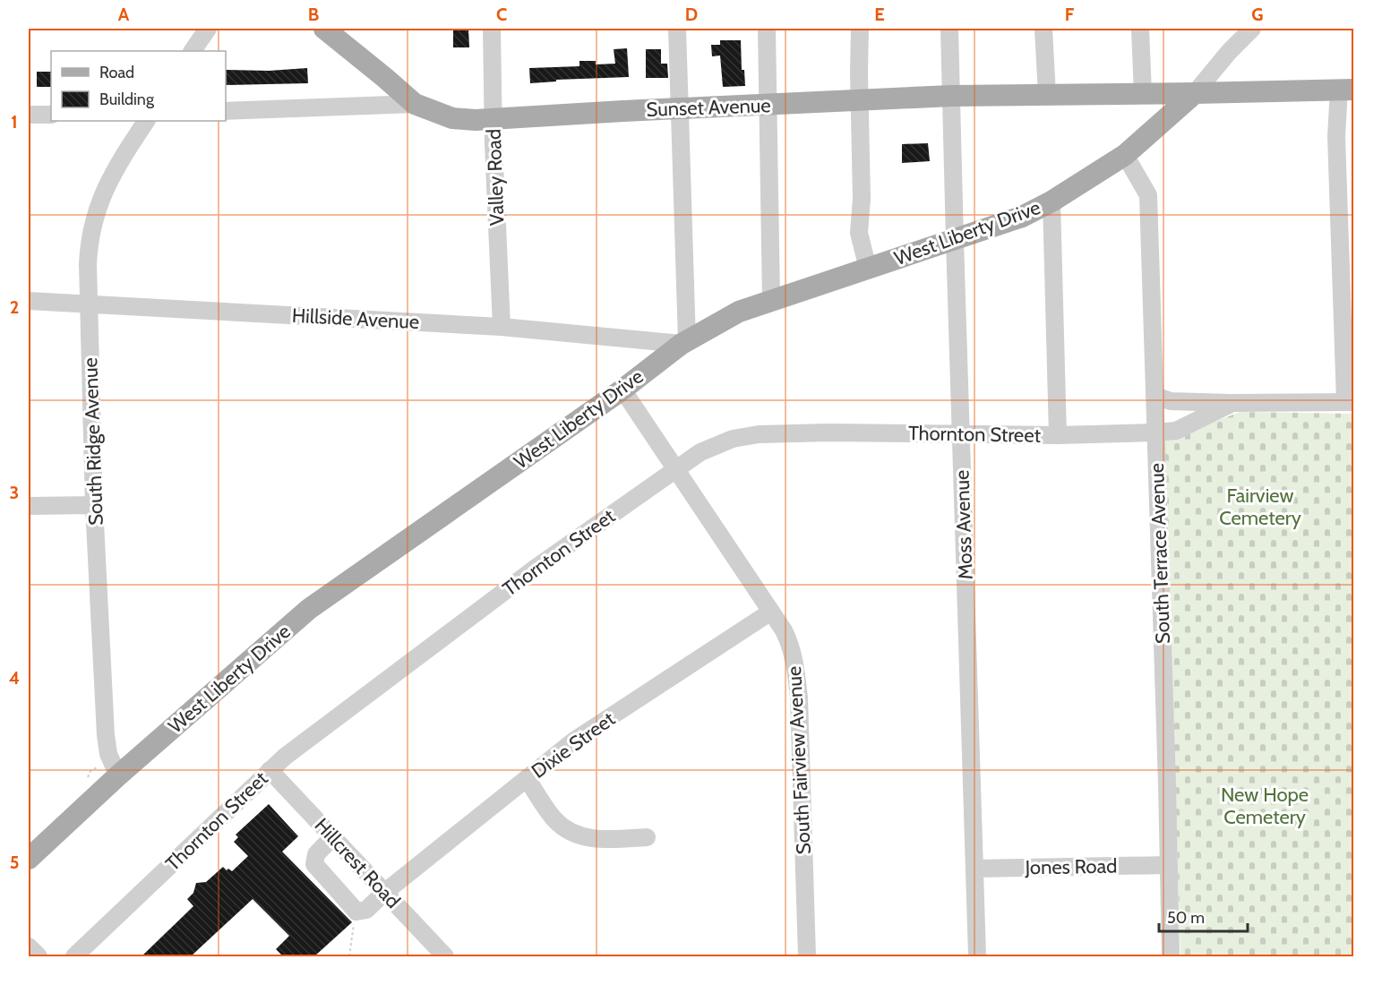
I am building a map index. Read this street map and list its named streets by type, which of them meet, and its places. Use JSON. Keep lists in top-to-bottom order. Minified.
{"streets":{"main road":["Sunset Avenue","West Liberty Drive"],"street":["Valley Road","Hillside Avenue","Thornton Street","South Ridge Avenue","Moss Avenue","South Terrace Avenue","Dixie Street","South Fairview Avenue","Hillcrest Road","Jones Road"]},"crossings":[["Sunset Avenue","Valley Road"],["Sunset Avenue","West Liberty Drive"],["Sunset Avenue","Moss Avenue"],["Valley Road","Hillside Avenue"],["West Liberty Drive","Hillside Avenue"],["West Liberty Drive","South Ridge Avenue"],["West Liberty Drive","Moss Avenue"],["West Liberty Drive","South Terrace Avenue"],["West Liberty Drive","South Fairview Avenue"],["Hillside Avenue","South Ridge Avenue"],["Thornton Street","Moss Avenue"],["Thornton Street","South Terrace Avenue"],["Thornton Street","South Fairview Avenue"],["Thornton Street","Hillcrest Road"],["Moss Avenue","Jones Road"],["South Terrace Avenue","Jones Road"],["Dixie Street","South Fairview Avenue"],["Dixie Street","Hillcrest Road"]],"parks":["Fairview Cemetery","New Hope Cemetery"],"legend":["Road","Building"],"scale_bar":"50 m","grid":{"columns":["A","B","C","D","E","F","G"],"rows":["1","2","3","4","5"]}}
